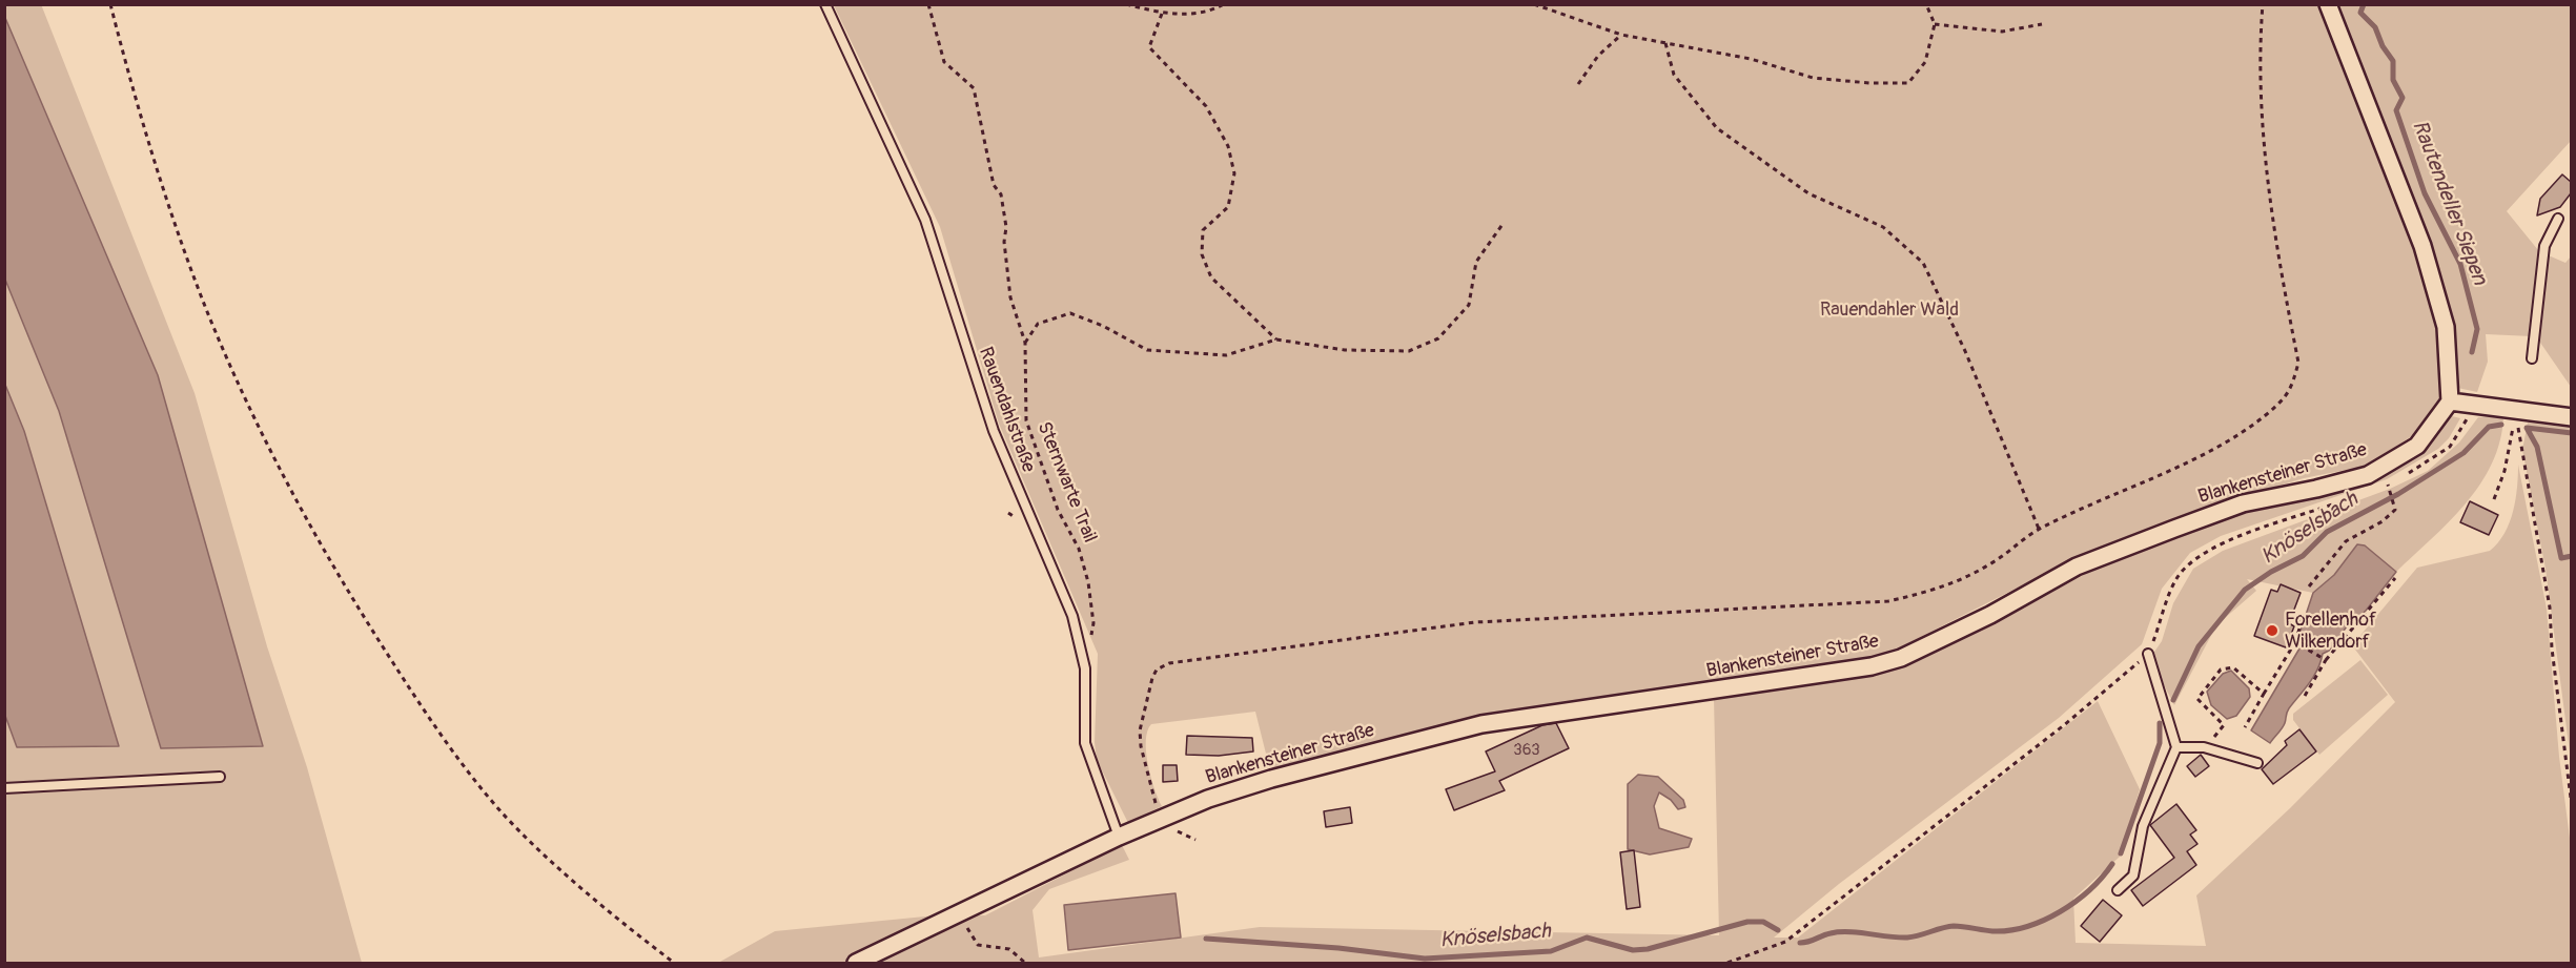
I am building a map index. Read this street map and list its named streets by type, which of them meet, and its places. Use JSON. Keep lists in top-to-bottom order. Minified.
{"streets":{"street":["Blankensteiner Straße"],"lane":["Rauendahlstraße"],"path":["Sternwarte Trail"]},"crossings":[["Rauendahlstraße","Blankensteiner Straße"],["Rauendahlstraße","Sternwarte Trail"]],"water":["Rautendeller Siepen","Knöselsbach"],"parks":["Rauendahler Wald"],"places":["Forellenhof Wilkendorf"],"house_numbers":["363"]}
